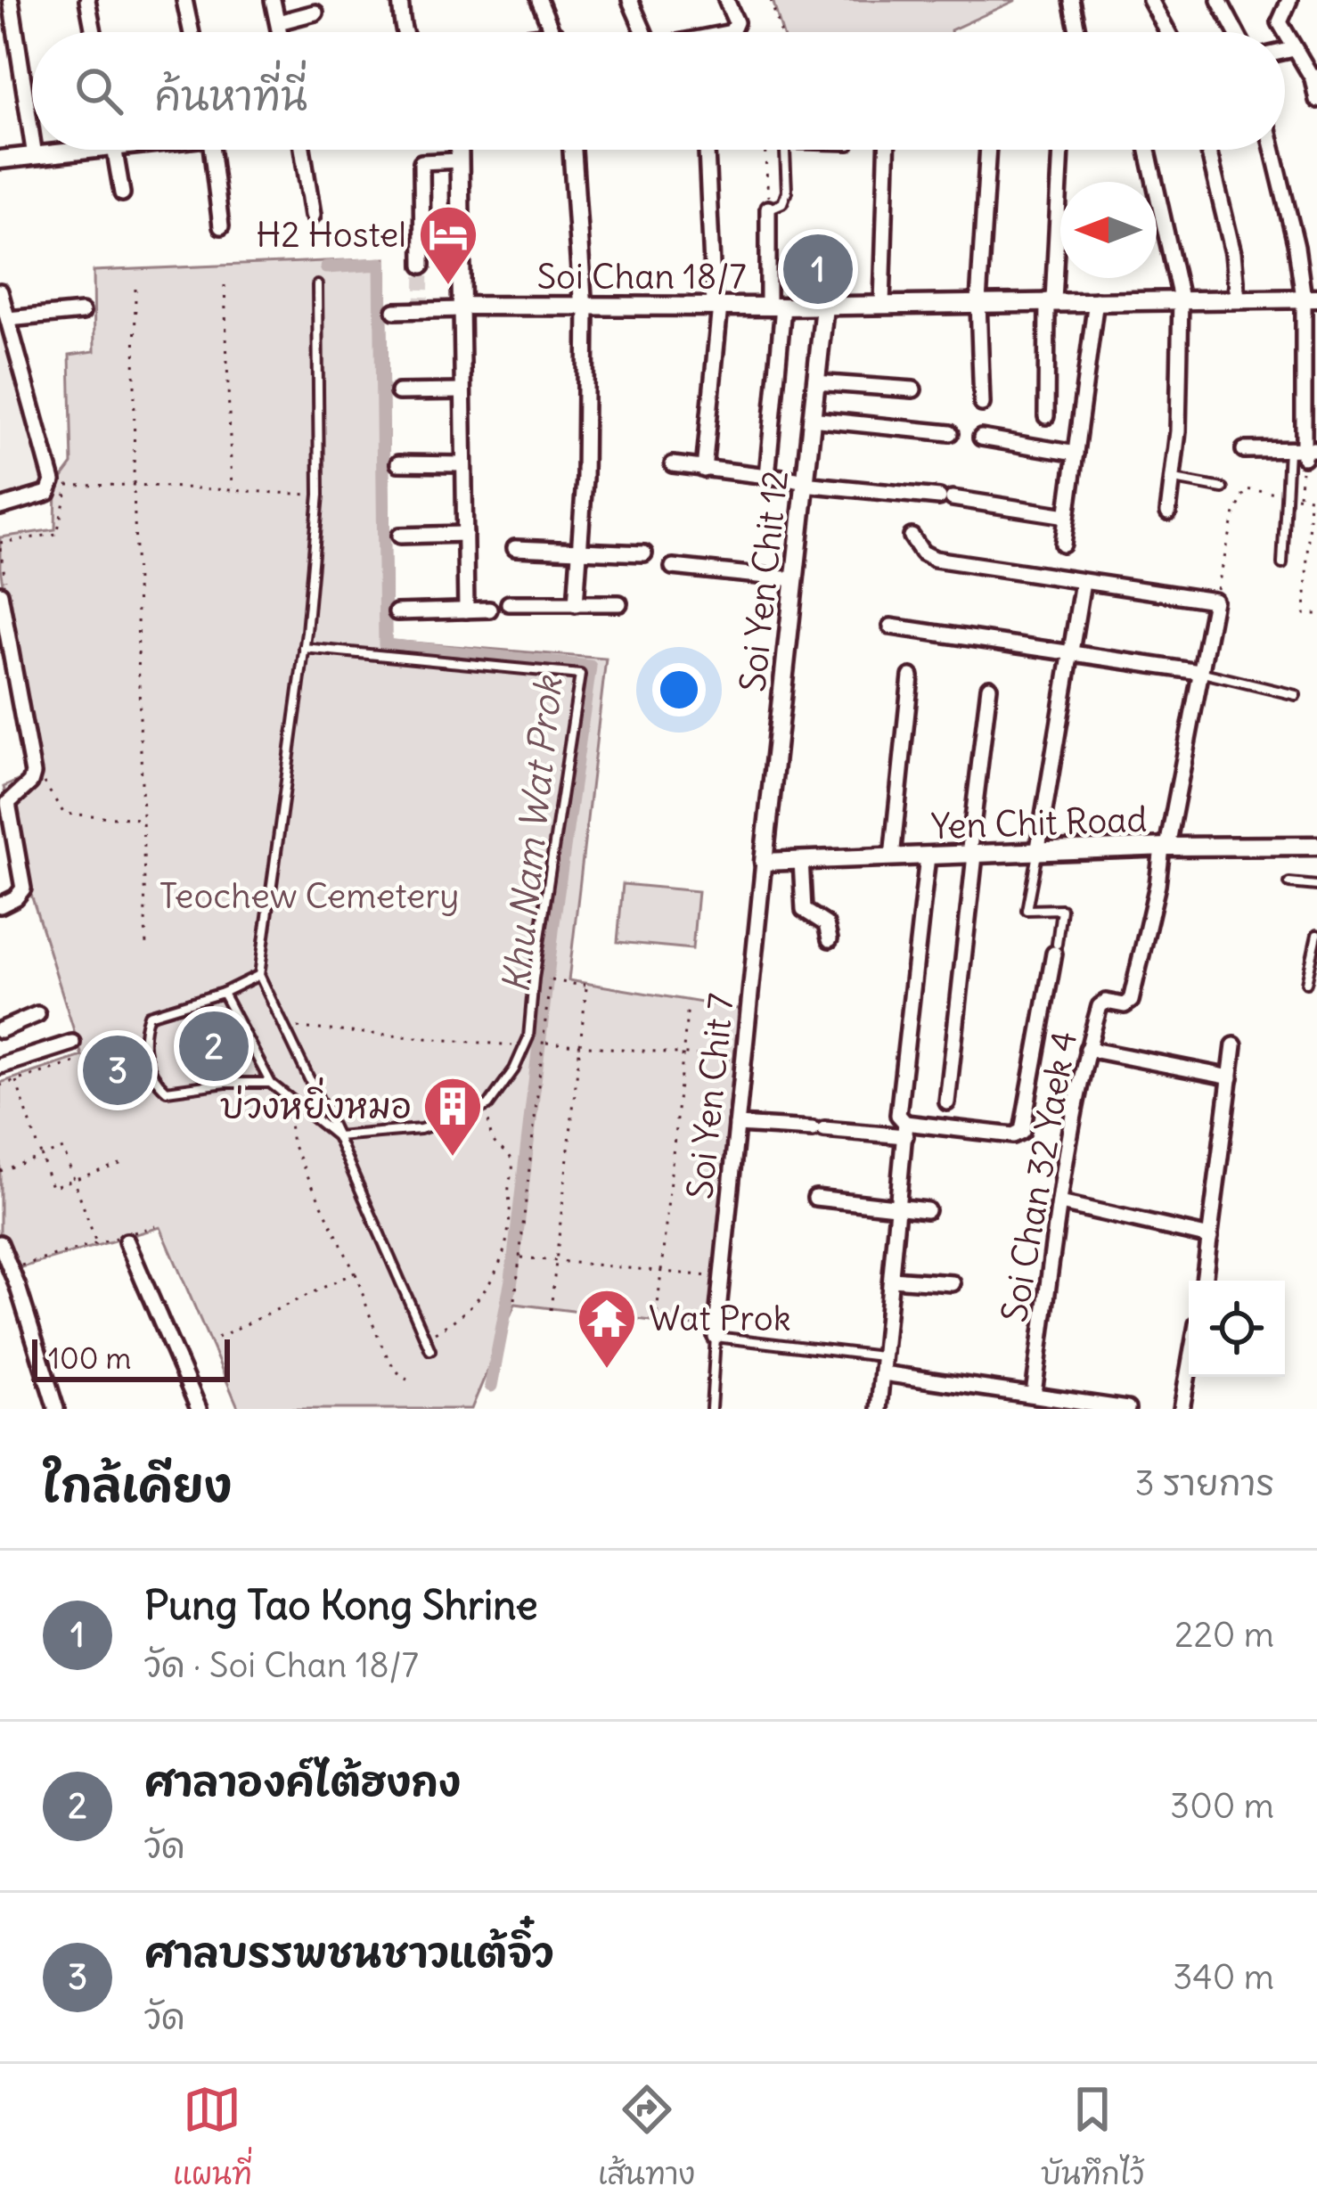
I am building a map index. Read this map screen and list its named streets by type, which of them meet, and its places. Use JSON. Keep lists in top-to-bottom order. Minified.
{"streets":{"street":["Soi Chan 18/7","Soi Yen Chit 12","Yen Chit Road","Soi Yen Chit 7","Soi Chan 32 Yaek 4"]},"crossings":[["Soi Chan 18/7","Soi Yen Chit 12"],["Soi Yen Chit 12","Yen Chit Road"],["Soi Yen Chit 12","Soi Yen Chit 7"],["Yen Chit Road","Soi Yen Chit 7"],["Yen Chit Road","Soi Chan 32 Yaek 4"]],"water":["Khu Nam Wat Prok"],"parks":["Teochew Cemetery"],"places":{"hotel":["H2 Hostel"],"building":["บ่วงหยิ่งหมอ"],"temple":["Wat Prok"]},"scale_bar":"100 m","north":"left","page":{"search":"ค้นหาที่นี่","pins":["1","2","3"],"scale":"100 m","heading":["ใกล้เคียง","3 รายการ"],"list":[{"mark":"1","name":"Pung Tao Kong Shrine","note":"วัด · Soi Chan 18/7","value":"220 m"},{"mark":"2","name":"ศาลาองค์ไต้ฮงกง","note":"วัด","value":"300 m"},{"mark":"3","name":"ศาลบรรพชนชาวแต้จิ๋ว","note":"วัด","value":"340 m"}],"nav":["แผนที่","เส้นทาง","บันทึกไว้"]}}
